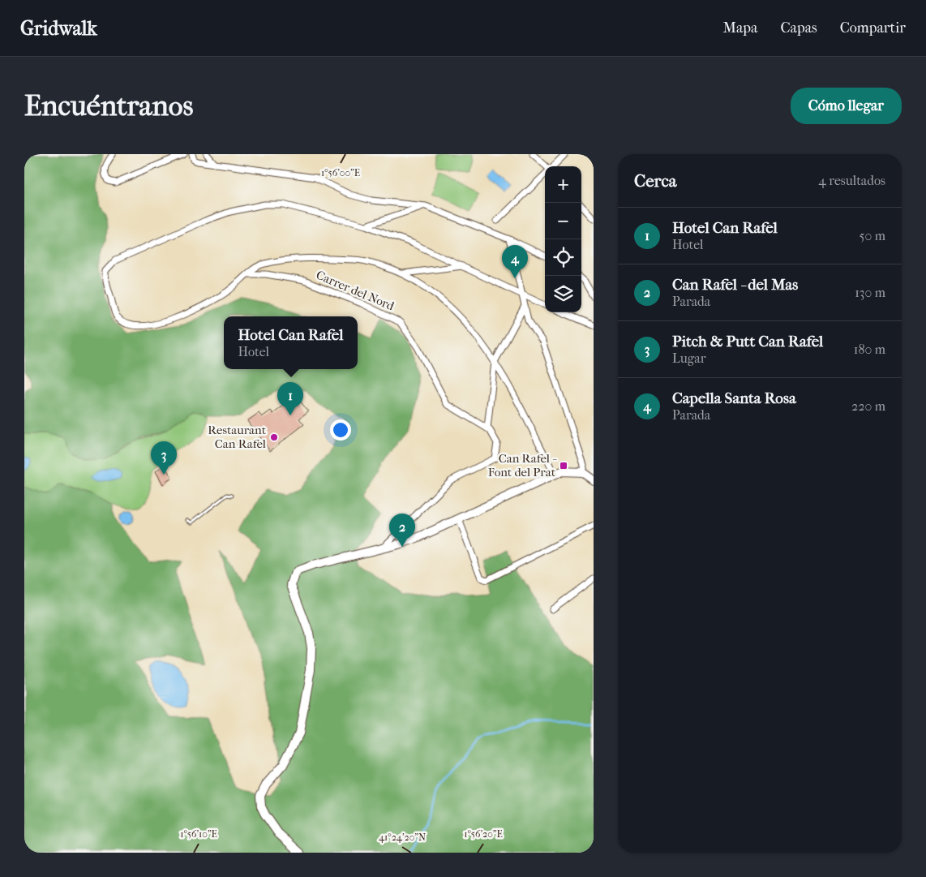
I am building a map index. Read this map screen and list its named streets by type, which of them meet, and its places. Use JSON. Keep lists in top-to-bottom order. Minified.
{"streets":{"street":["Carrer del Nord"]},"places":{"other":["Restaurant Can Rafel"],"transit":["Can Rafel - Font del Prat"]},"page":{"header":"Gridwalk","nav":["Mapa","Capas","Compartir"],"buttons":"Cómo llegar","title":"Encuéntranos","heading":["Cerca","4 resultados"],"map_buttons":["+","−"],"list":[{"mark":"1","name":"Hotel Can Rafel","note":"Hotel","value":"50 m"},{"mark":"2","name":"Can Rafel - del Mas","note":"Parada","value":"130 m"},{"mark":"3","name":"Pitch & Putt Can Rafel","note":"Lugar","value":"180 m"},{"mark":"4","name":"Capella Santa Rosa","note":"Parada","value":"220 m"}],"pins":["4","1","3","2"],"popup":["Hotel Can Rafel","Hotel"]},"coordinates":["1°56'00\"E","1°56'10\"E","1°56'20\"E","41°24'20\"N"]}
